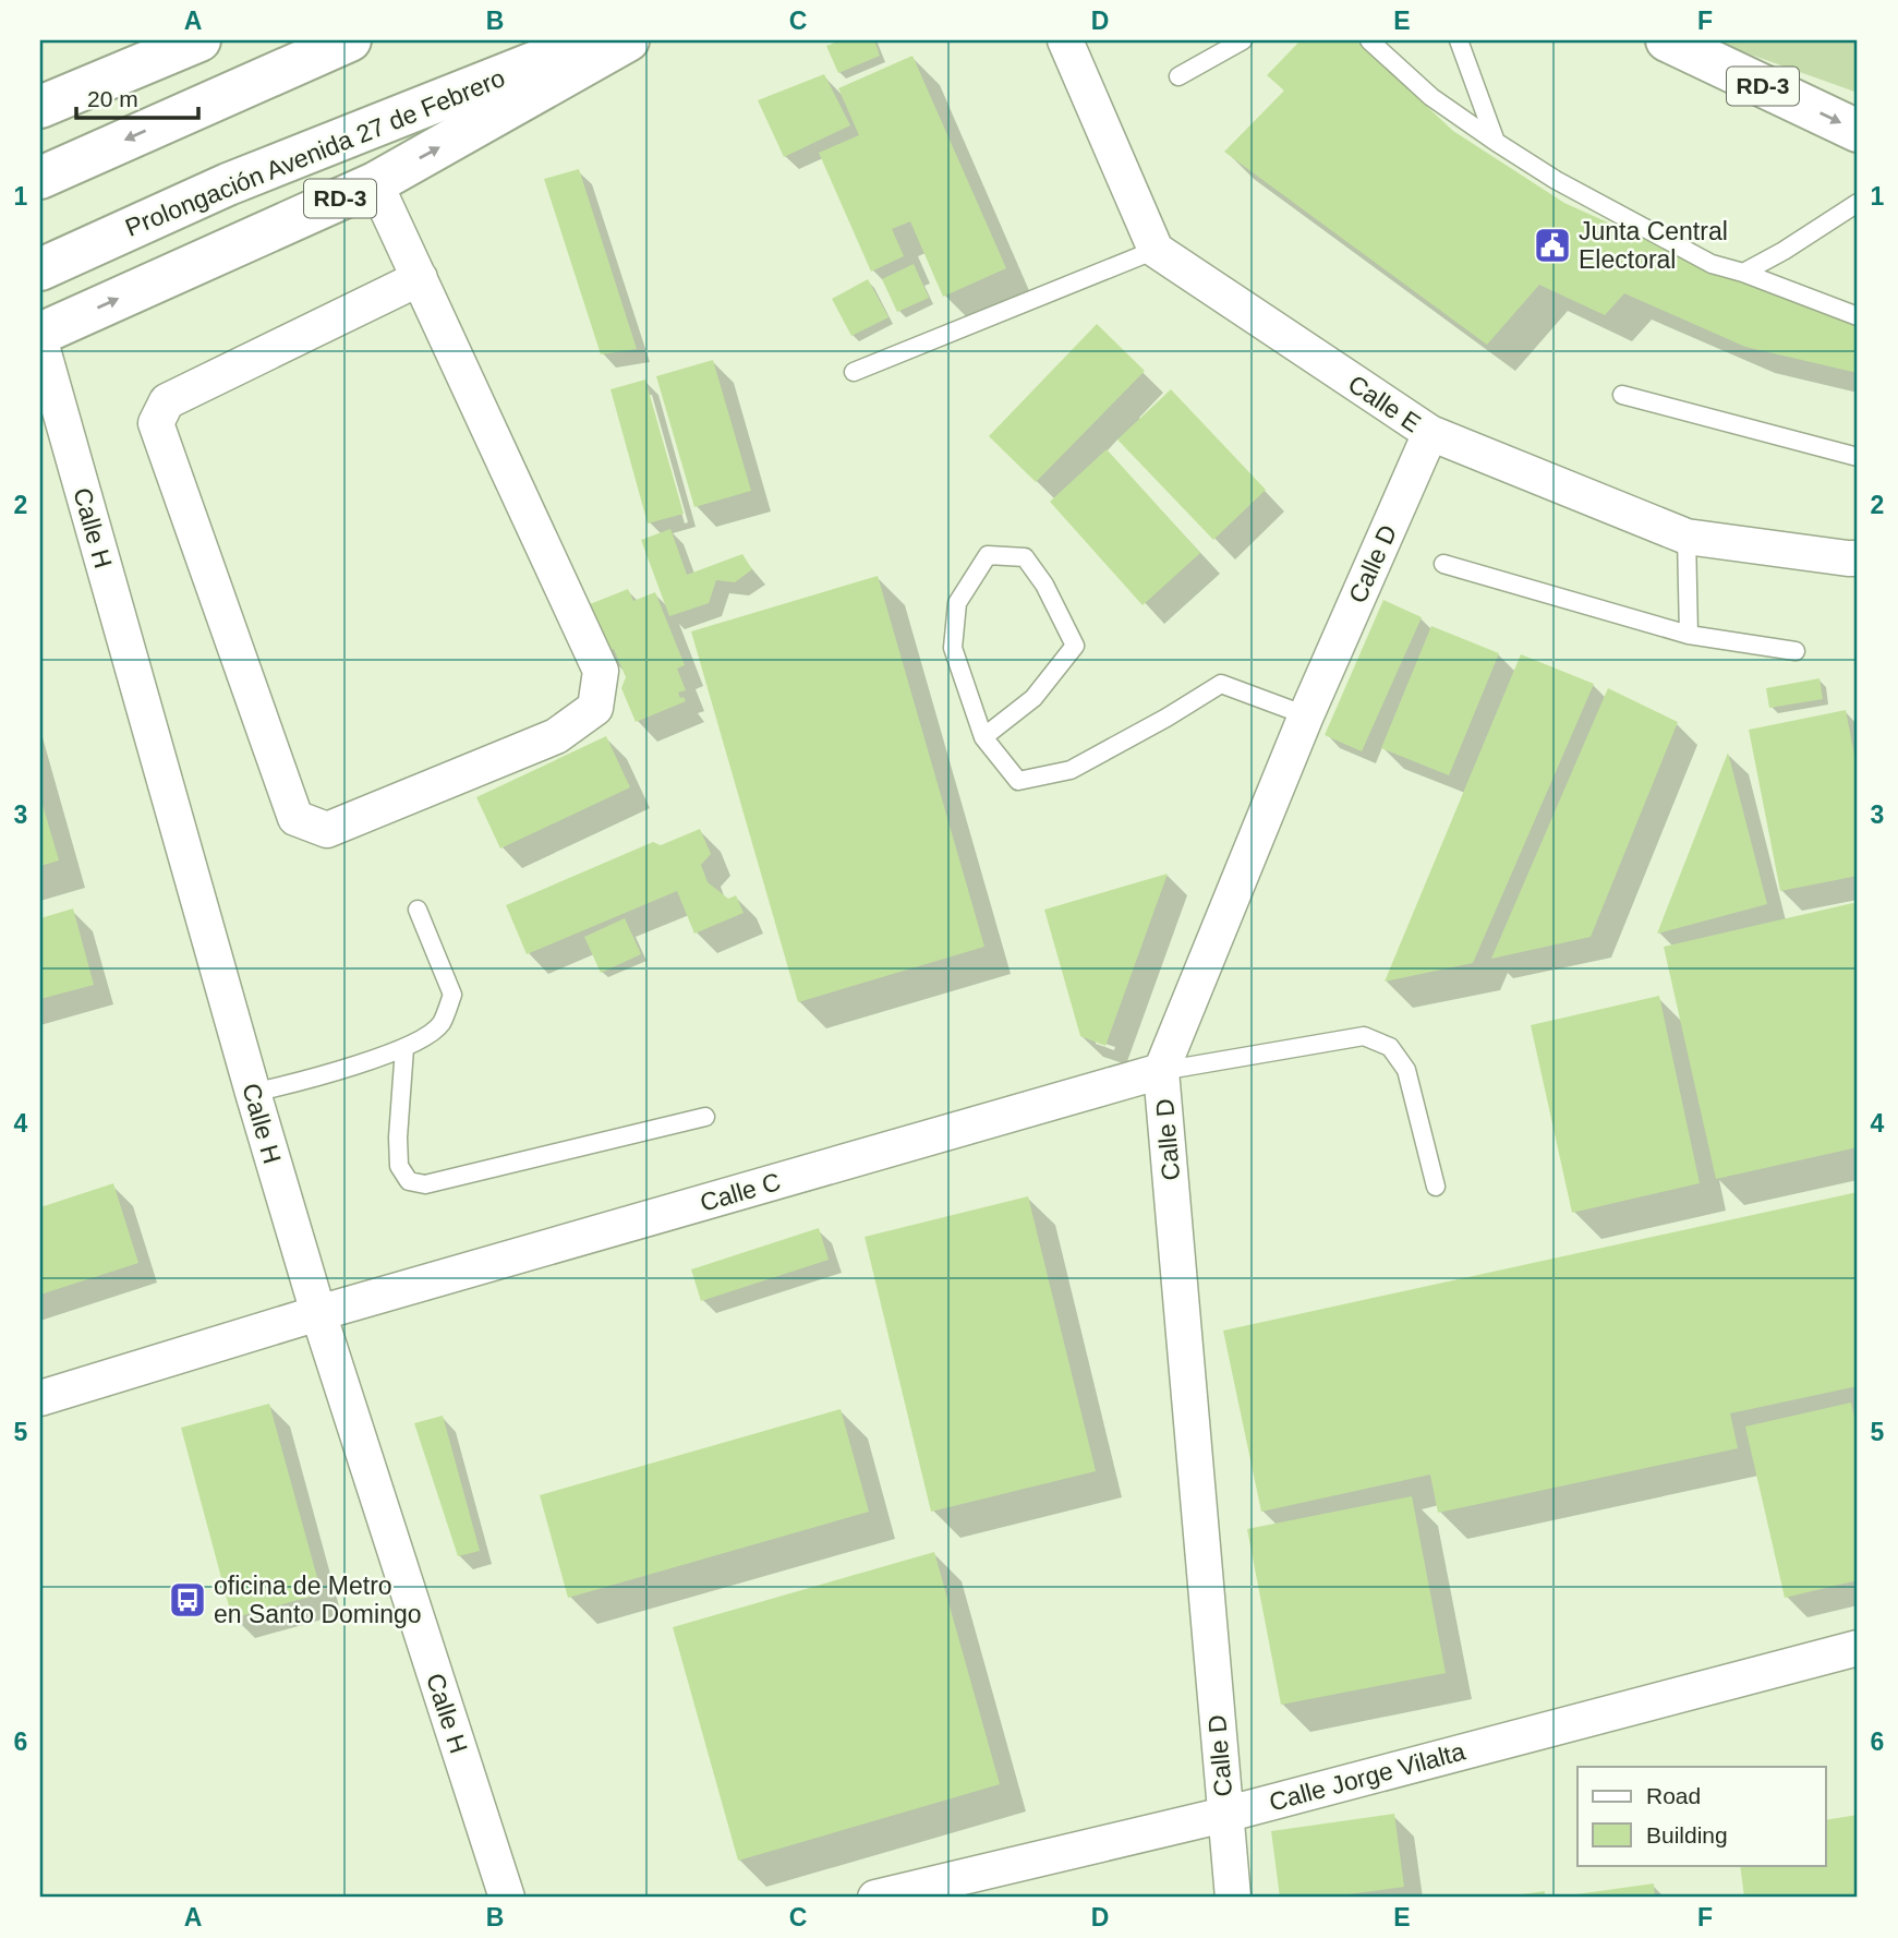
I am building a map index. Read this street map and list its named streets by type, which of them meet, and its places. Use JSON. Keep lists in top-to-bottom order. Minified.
{"streets":{"main road":["RD-3","Prolongación Avenida 27 de Febrero"],"street":["Calle E","Calle H","Calle D","Calle C","Calle Jorge Vilalta"]},"crossings":[["Calle E","Calle D"],["Calle H","Calle C"],["Calle D","Calle C"],["Calle D","Calle Jorge Vilalta"]],"places":{"public building":["Junta Central Electoral"],"bus stop":["oficina de Metro en Santo Domingo"]},"legend":["Road","Building"],"scale_bar":"20 m","grid":{"columns":["A","B","C","D","E","F"],"rows":["1","2","3","4","5","6"]}}
